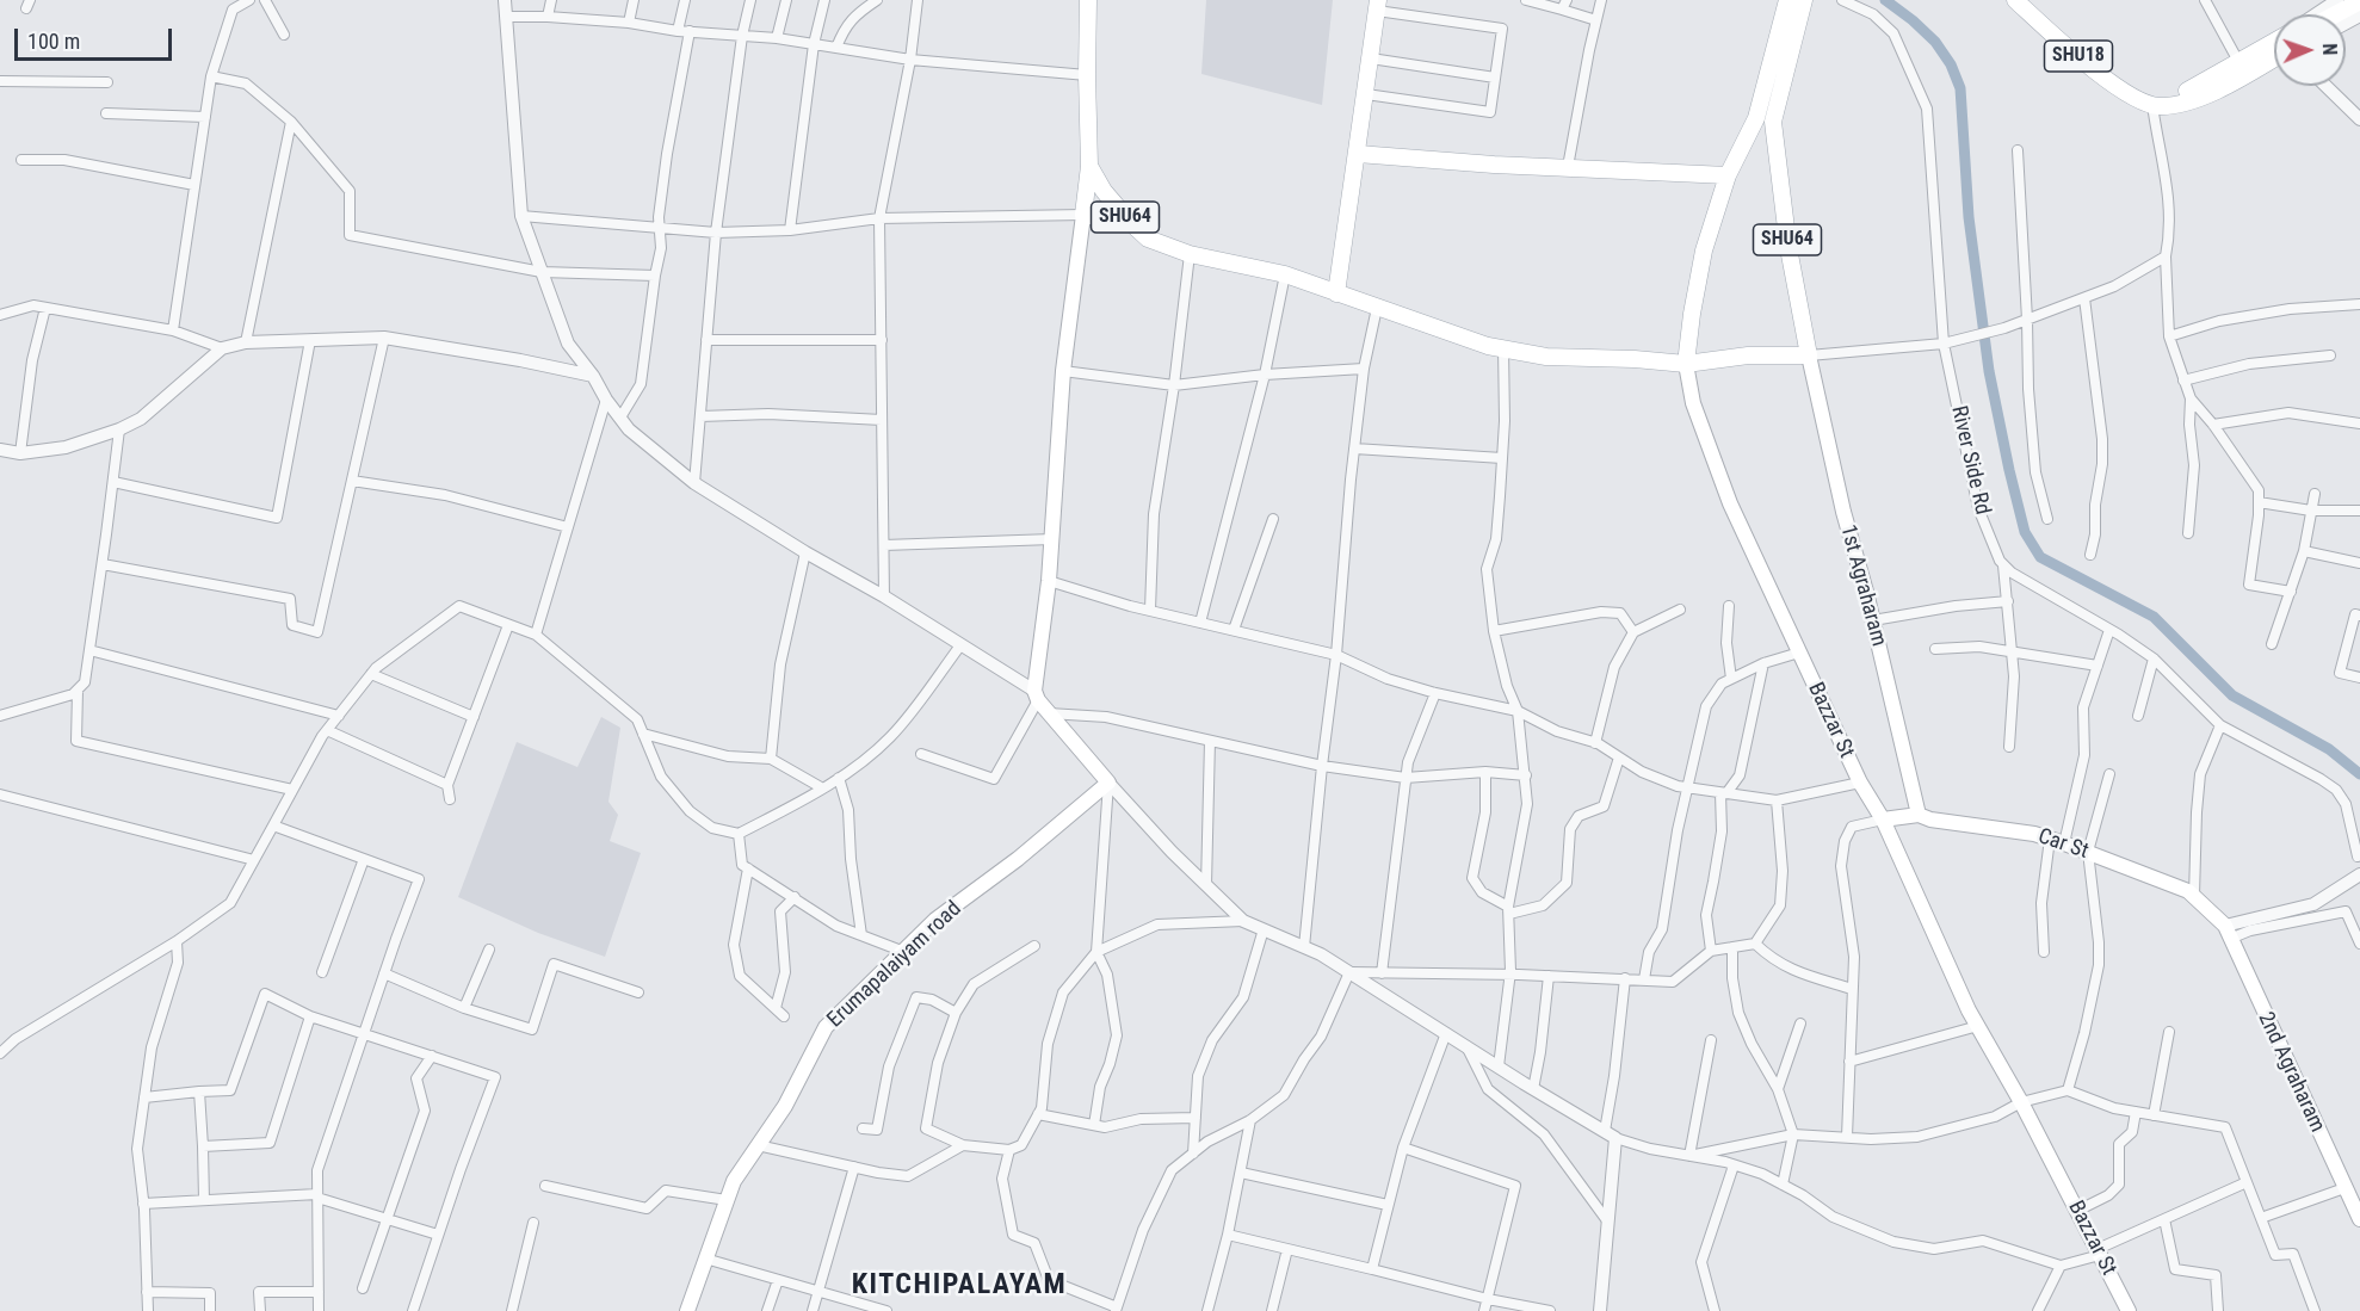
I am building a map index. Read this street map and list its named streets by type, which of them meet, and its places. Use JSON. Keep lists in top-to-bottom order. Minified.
{"streets":{"main road":["SHU18","SHU64","1st Agraharam","Bazzar St","Car St","Erumapalaiyam road","2nd Agraharam"],"street":["River Side Rd"]},"crossings":[["SHU64","1st Agraharam"],["SHU64","Bazzar St"],["1st Agraharam","Car St"],["Bazzar St","Car St"],["Car St","2nd Agraharam"]],"districts":["KITCHIPALAYAM"],"scale_bar":"100 m","north":"right"}
